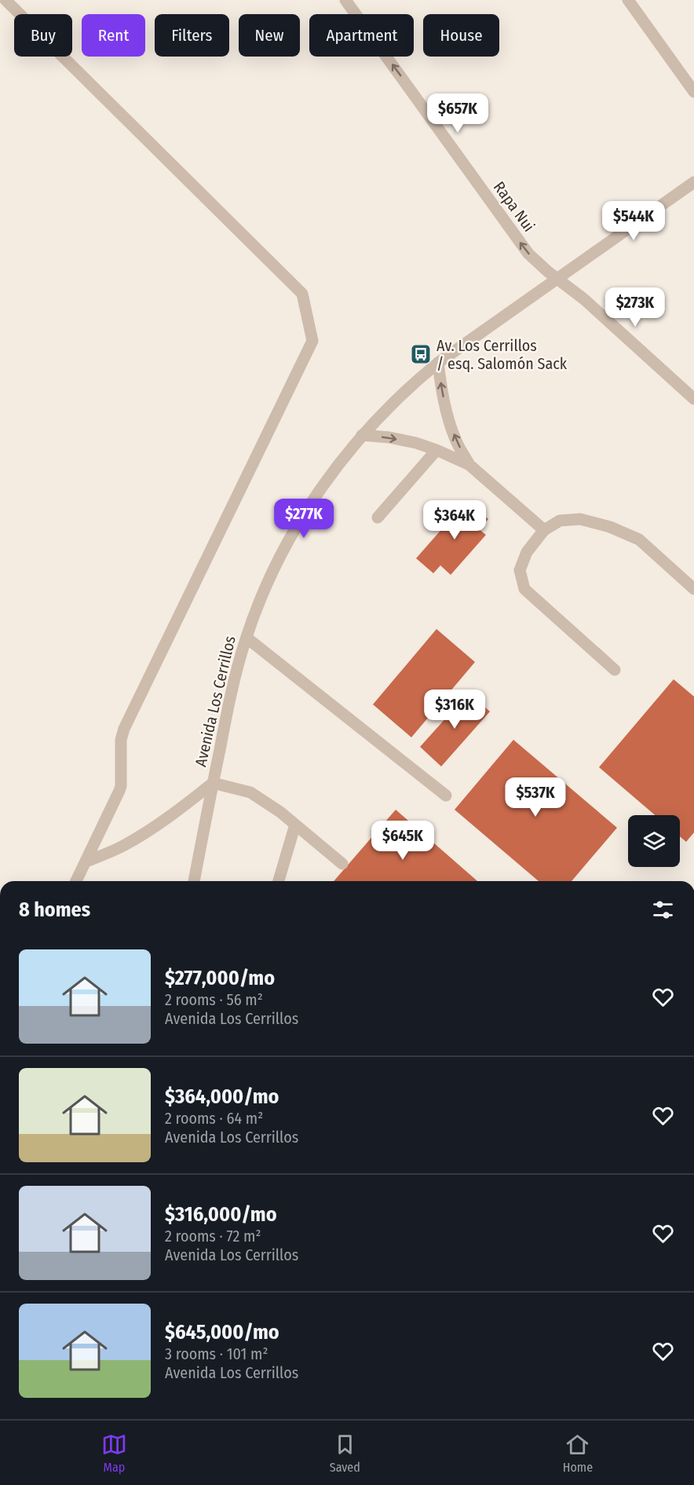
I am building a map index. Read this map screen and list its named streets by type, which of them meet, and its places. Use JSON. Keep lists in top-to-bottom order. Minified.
{"streets":{"street":["Rapa Nui","Avenida Los Cerrillos"]},"crossings":[["Rapa Nui","Avenida Los Cerrillos"]],"one_way":["Rapa Nui"],"places":{"bus stop":["Av. Los Cerrillos / esq. Salomón Sack"]},"page":{"chip":["Buy","Rent","Filters","New","Apartment","House"],"price":["$657K","$544K","$273K","$277K","$364K","$316K","$537K","$645K"],"heading":"8 homes","list":[{"name":"$277,000/mo","note":"2 rooms · 56 m² · Avenida Los Cerrillos"},{"name":"$364,000/mo","note":"2 rooms · 64 m² · Avenida Los Cerrillos"},{"name":"$316,000/mo","note":"2 rooms · 72 m² · Avenida Los Cerrillos"},{"name":"$645,000/mo","note":"3 rooms · 101 m² · Avenida Los Cerrillos"}],"tabs":["Map","Saved","Home"]}}
